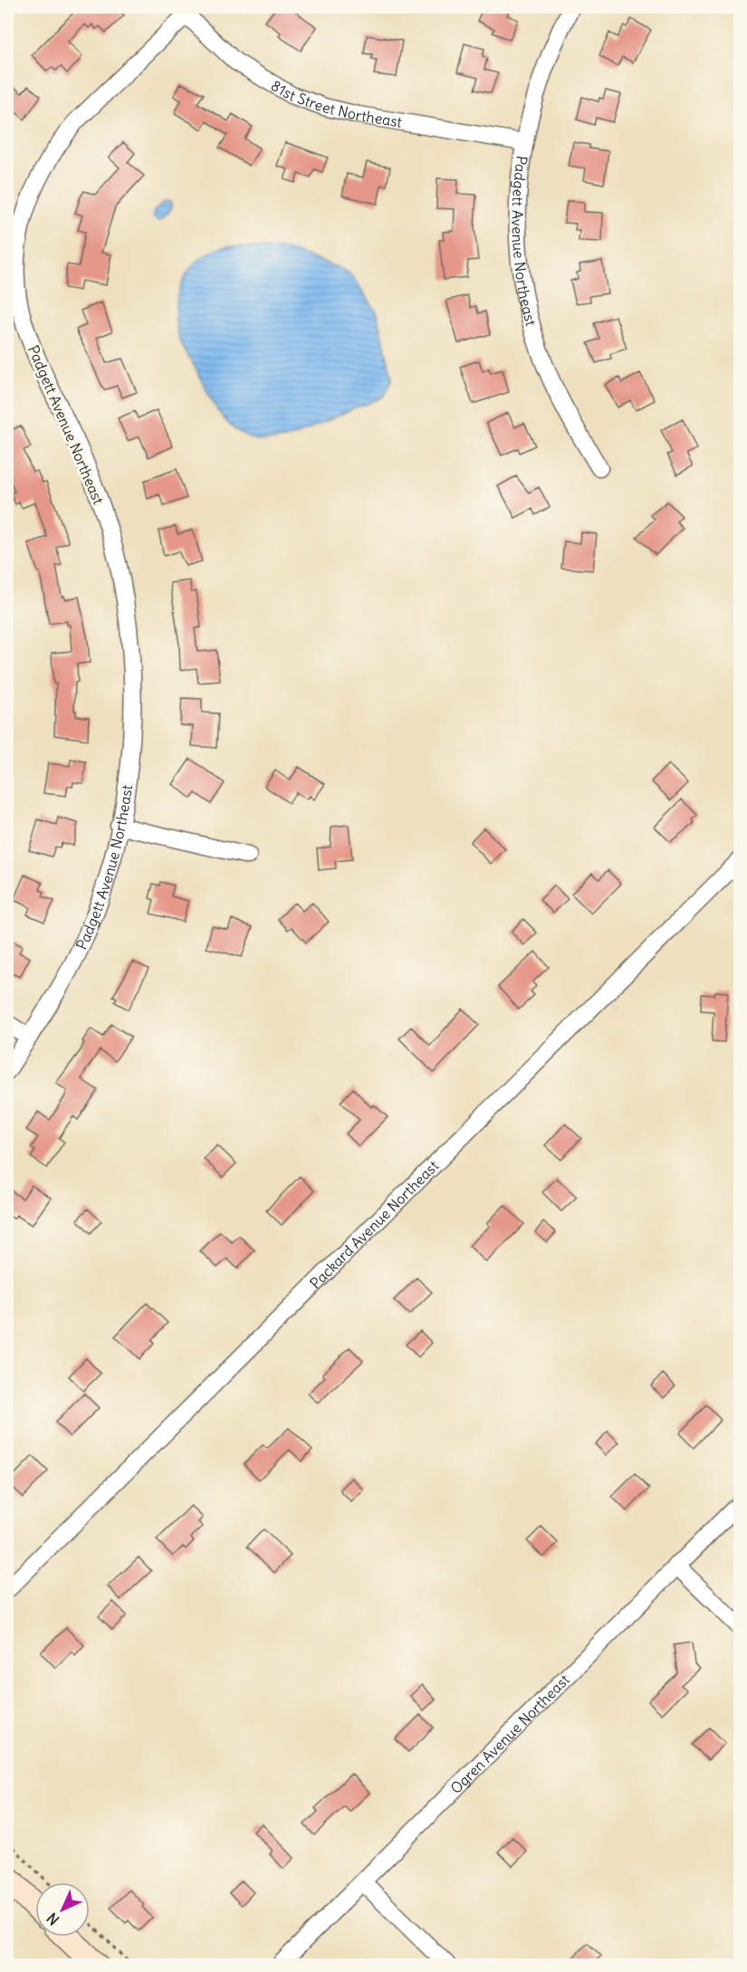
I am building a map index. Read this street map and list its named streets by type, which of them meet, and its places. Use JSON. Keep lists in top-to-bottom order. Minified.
{"streets":{"street":["81st Street Northeast","Padgett Avenue Northeast","Packard Avenue Northeast","Ogren Avenue Northeast"]},"crossings":[["81st Street Northeast","Padgett Avenue Northeast"]],"north":"bottom left"}
